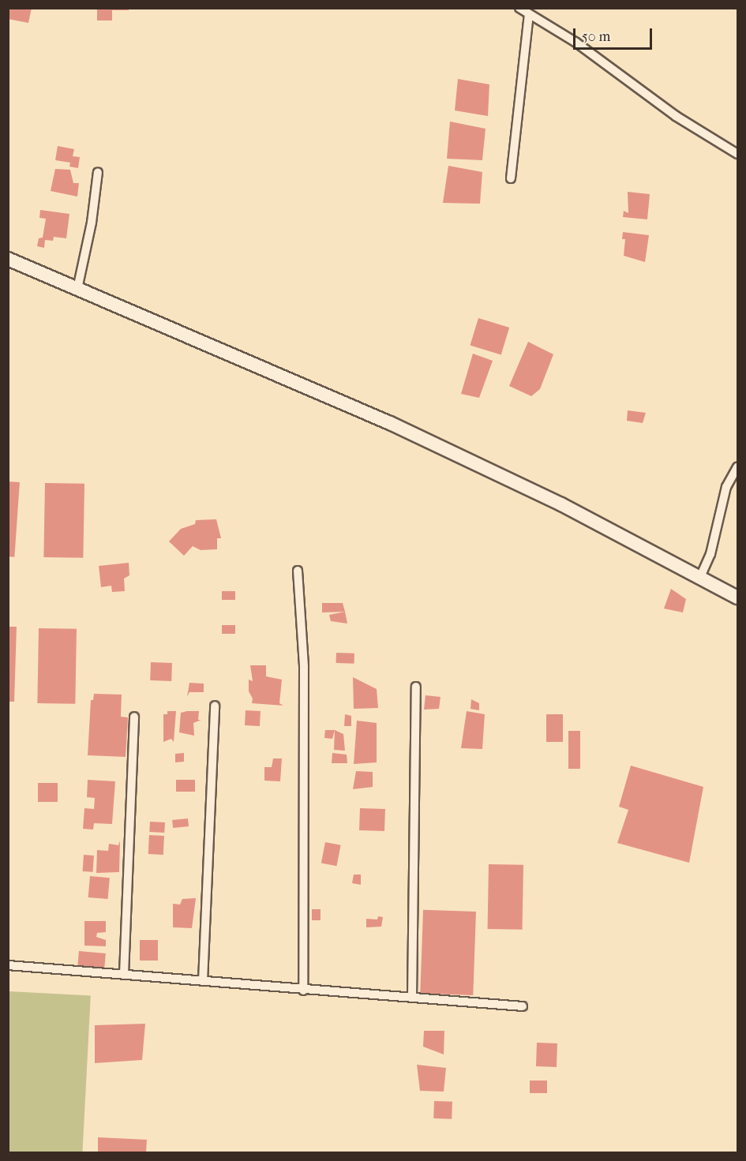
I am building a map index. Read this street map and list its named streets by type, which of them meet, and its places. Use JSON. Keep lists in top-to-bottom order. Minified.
{"scale_bar":"50 m"}
